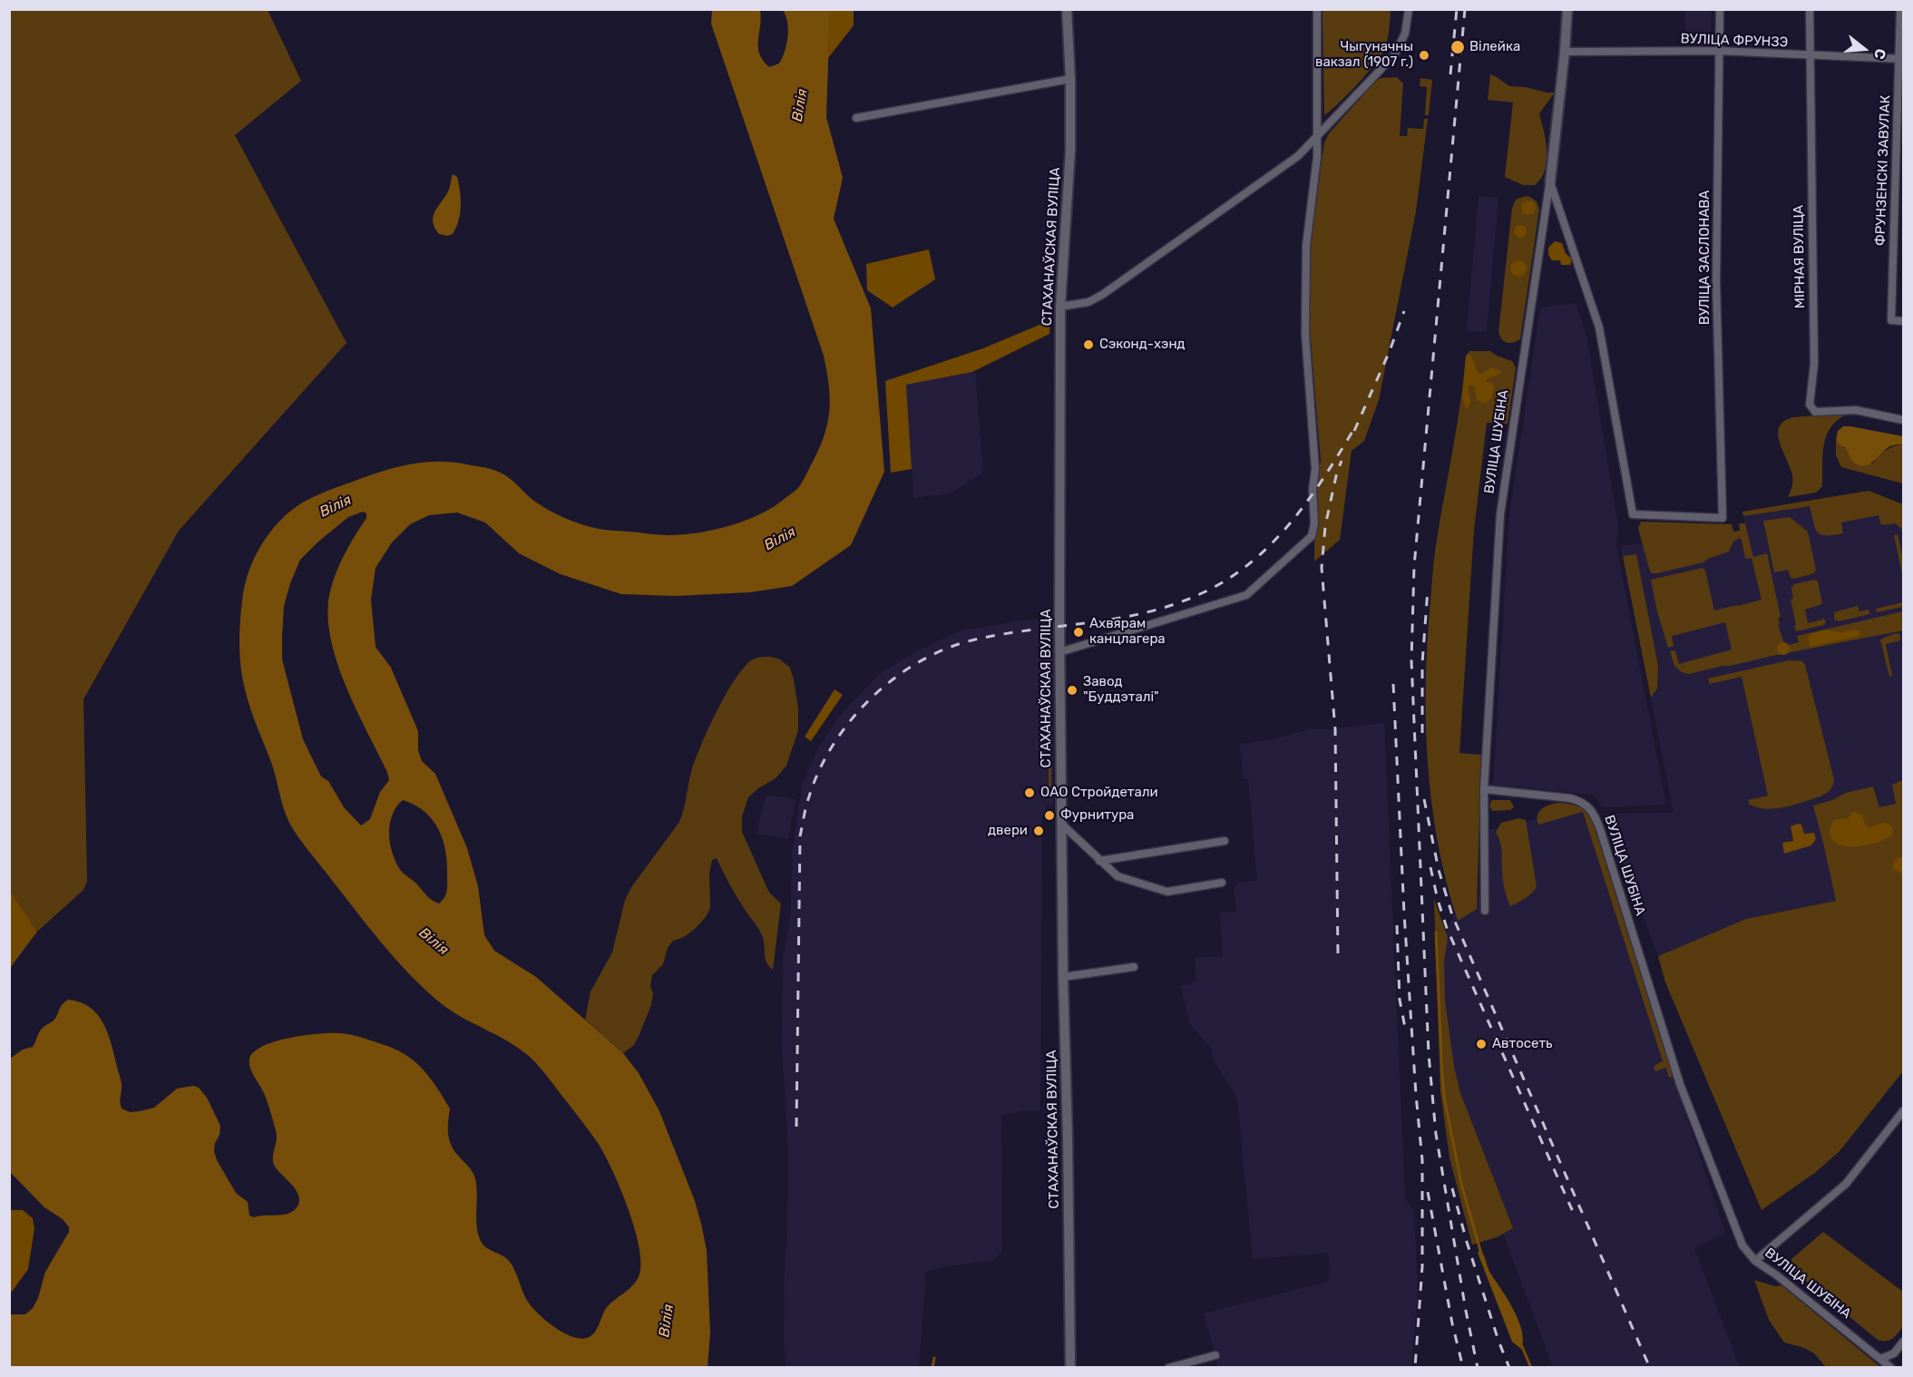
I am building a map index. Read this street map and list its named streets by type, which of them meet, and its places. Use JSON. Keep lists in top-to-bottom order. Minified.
{"streets":{"street":["ВУЛІЦА ФРУНЗЭ","ФРУНЗЕНСКІ ЗАВУЛАК","СТАХАНАЎСКАЯ ВУЛІЦА","МІРНАЯ ВУЛІЦА","ВУЛІЦА ЗАСЛОНАВА","ВУЛІЦА ШУБІНА"]},"crossings":[["ВУЛІЦА ФРУНЗЭ","ФРУНЗЕНСКІ ЗАВУЛАК"],["ВУЛІЦА ФРУНЗЭ","МІРНАЯ ВУЛІЦА"],["ВУЛІЦА ФРУНЗЭ","ВУЛІЦА ЗАСЛОНАВА"],["ВУЛІЦА ФРУНЗЭ","ВУЛІЦА ШУБІНА"],["ВУЛІЦА ЗАСЛОНАВА","ВУЛІЦА ШУБІНА"]],"water":["Вілія"],"places":["Вілейка","Чыгуначны вакзал (1907 г.)","Сэконд-хэнд","Ахвярам канцлагера","Завод \"Буддэталі\"","ОАО Стройдетали","Фурнитура","двери","Автосеть"],"north":"right"}
